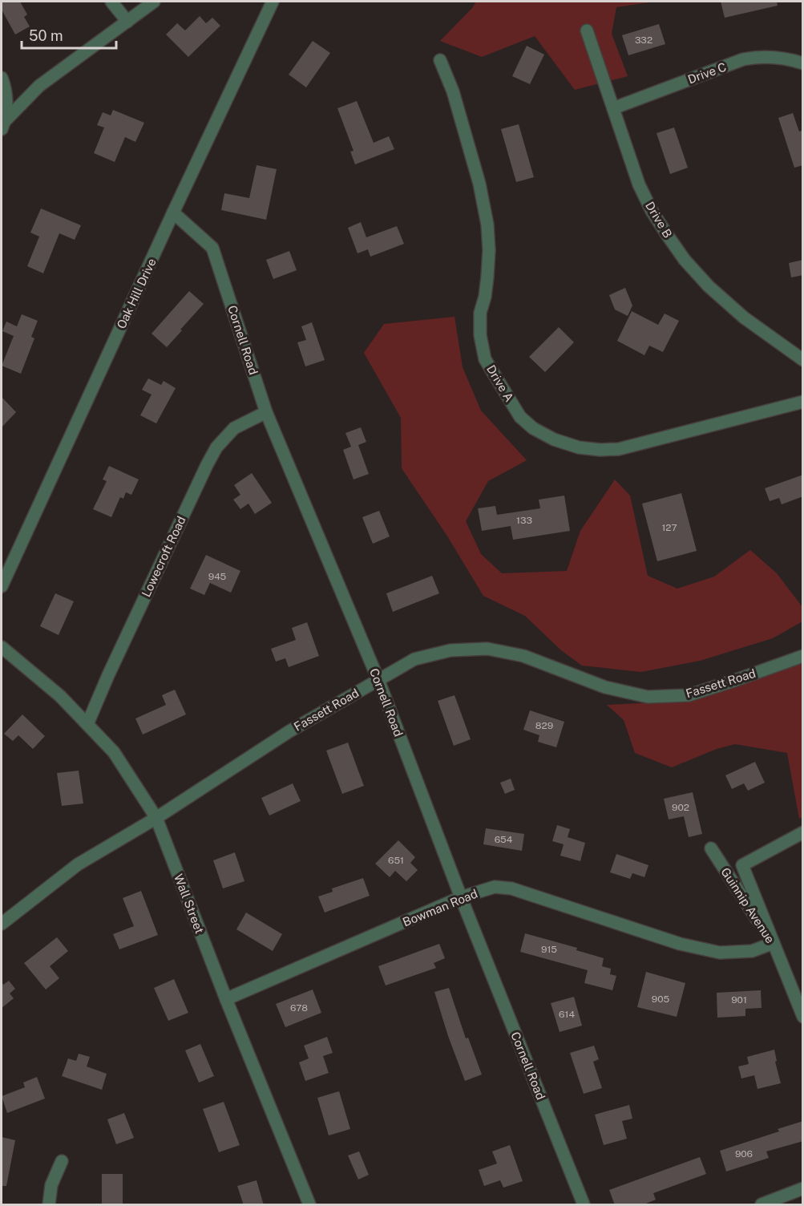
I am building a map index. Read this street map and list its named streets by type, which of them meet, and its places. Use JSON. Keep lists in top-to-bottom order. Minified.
{"streets":{"street":["Drive C","Drive B","Oak Hill Drive","Cornell Road","Drive A","Lowecroft Road","Fassett Road","Wall Street","Guinnip Avenue","Bowman Road"]},"crossings":[["Drive C","Drive B"],["Oak Hill Drive","Cornell Road"],["Cornell Road","Lowecroft Road"],["Cornell Road","Fassett Road"],["Cornell Road","Bowman Road"],["Lowecroft Road","Wall Street"],["Fassett Road","Wall Street"],["Wall Street","Bowman Road"],["Guinnip Avenue","Bowman Road"]],"house_numbers":["332","133","127","945","829","902","654","651","915","905","901","678","614","906"],"scale_bar":"50 m"}
